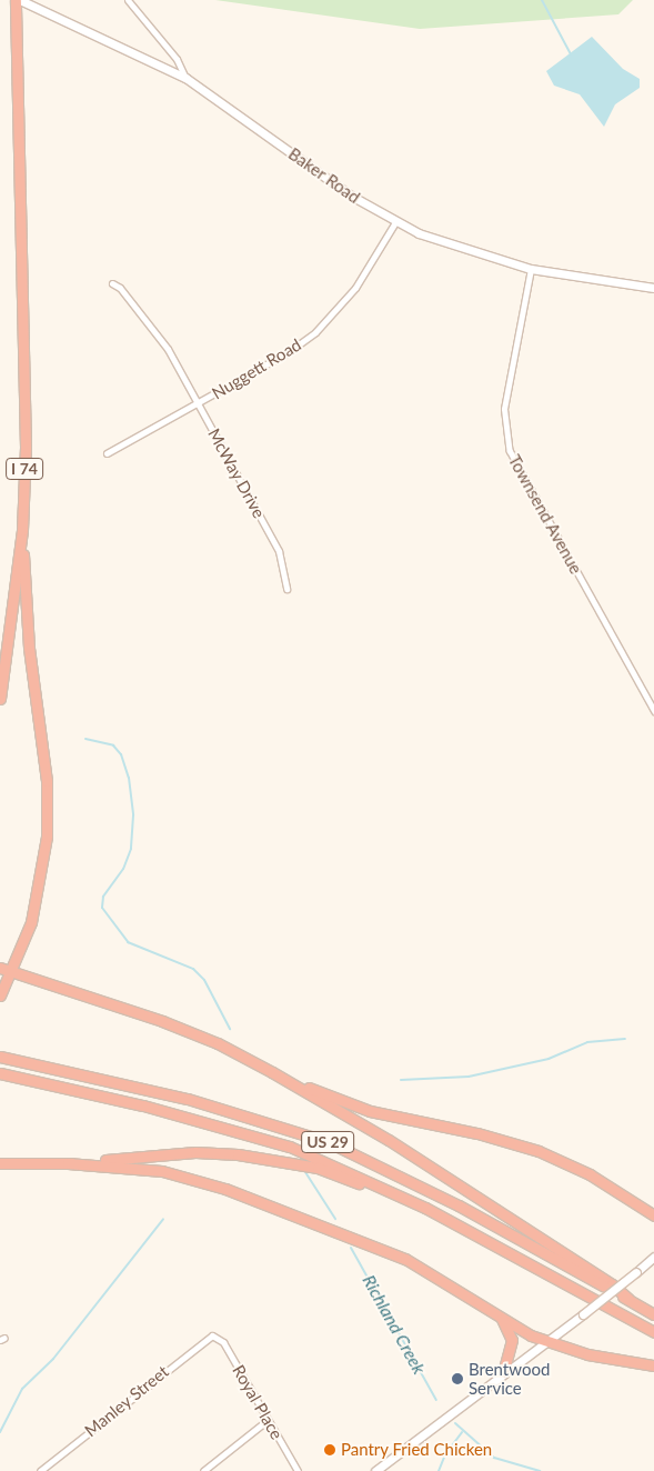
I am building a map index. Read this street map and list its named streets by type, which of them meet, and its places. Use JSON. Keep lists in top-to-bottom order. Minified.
{"streets":{"highway":["I 74","US 29"],"street":["Baker Road","Nuggett Road","McWay Drive","Townsend Avenue","Manley Street","Royal Place"]},"crossings":[["Baker Road","Nuggett Road"],["Baker Road","Townsend Avenue"],["Nuggett Road","McWay Drive"],["Manley Street","Royal Place"]],"water":["Richland Creek"],"places":["Brentwood Service","Pantry Fried Chicken"]}
